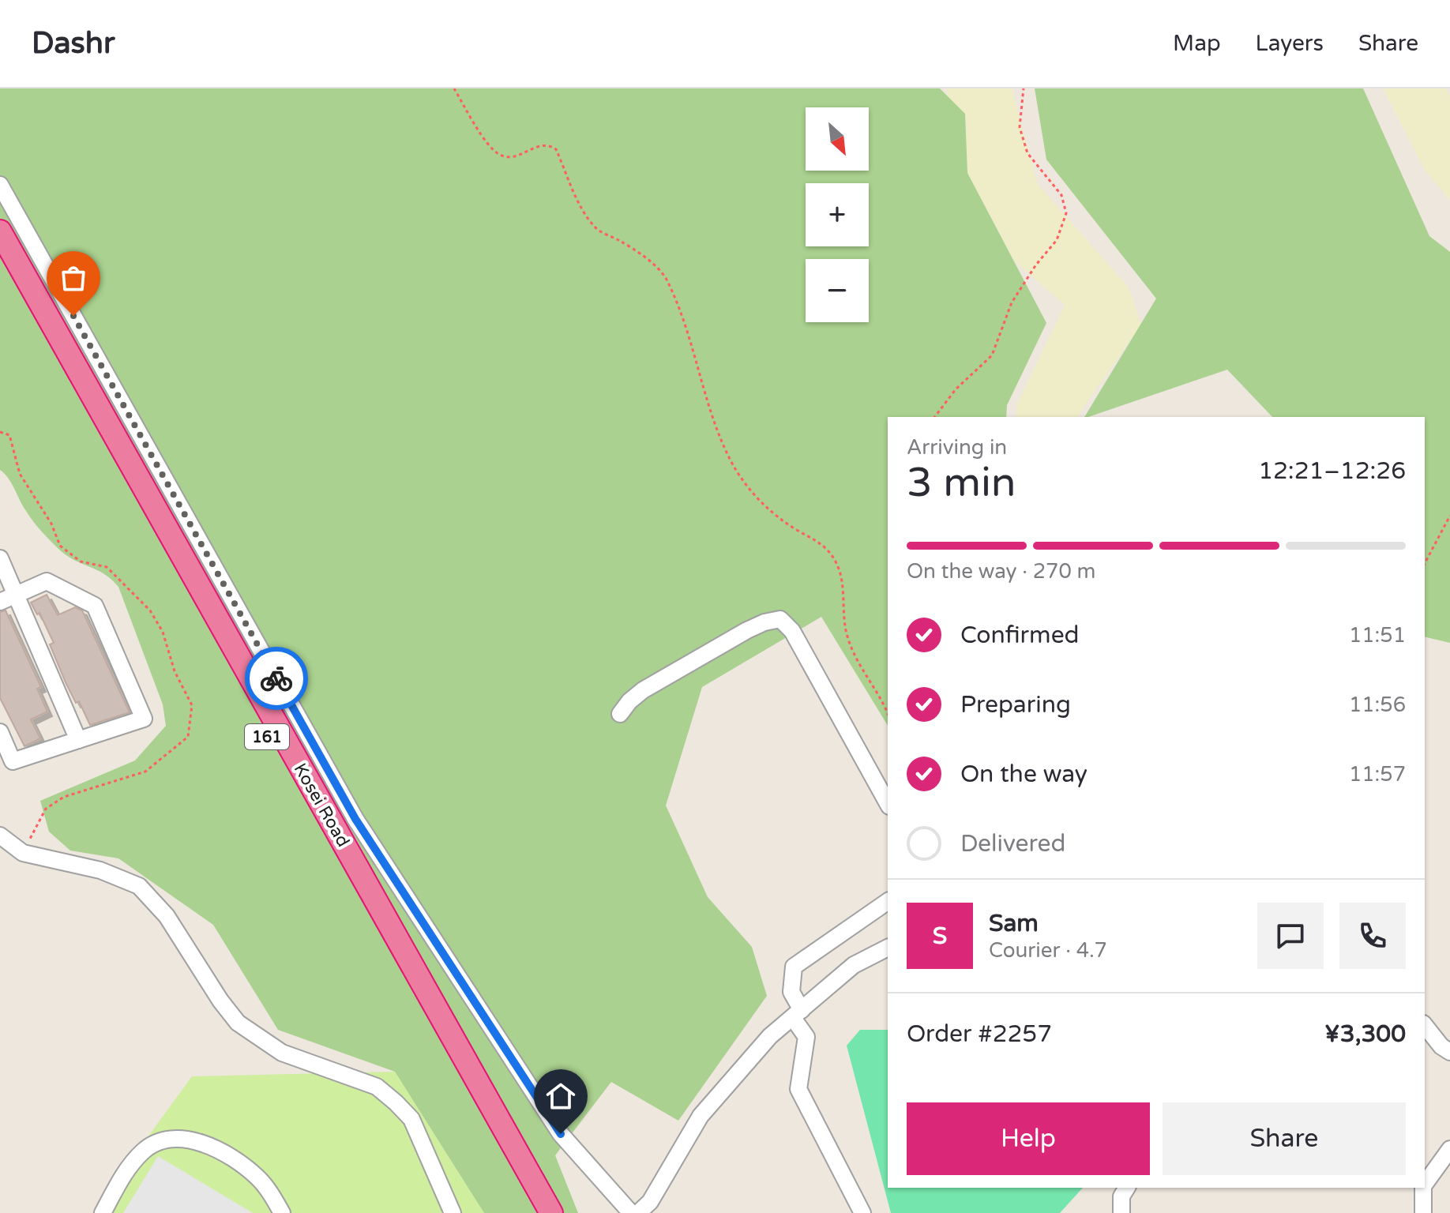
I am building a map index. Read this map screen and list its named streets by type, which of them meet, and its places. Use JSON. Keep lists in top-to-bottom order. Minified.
{"streets":{"highway":["161","Kosei Road"]},"north":"bottom right","page":{"header":"Dashr","nav":["Map","Layers","Share"],"map_buttons":["+","−"],"heading":["3 min","Arriving in","12:21–12:26"],"panel":["Sam","Courier · 4.7","Order #2257","¥3,300"],"bar":"On the way · 270 m","list":[["Confirmed","11:51"],["Preparing","11:56"],["On the way","11:57"],"Delivered"],"round":"S","buttons":["Help","Share"]}}
